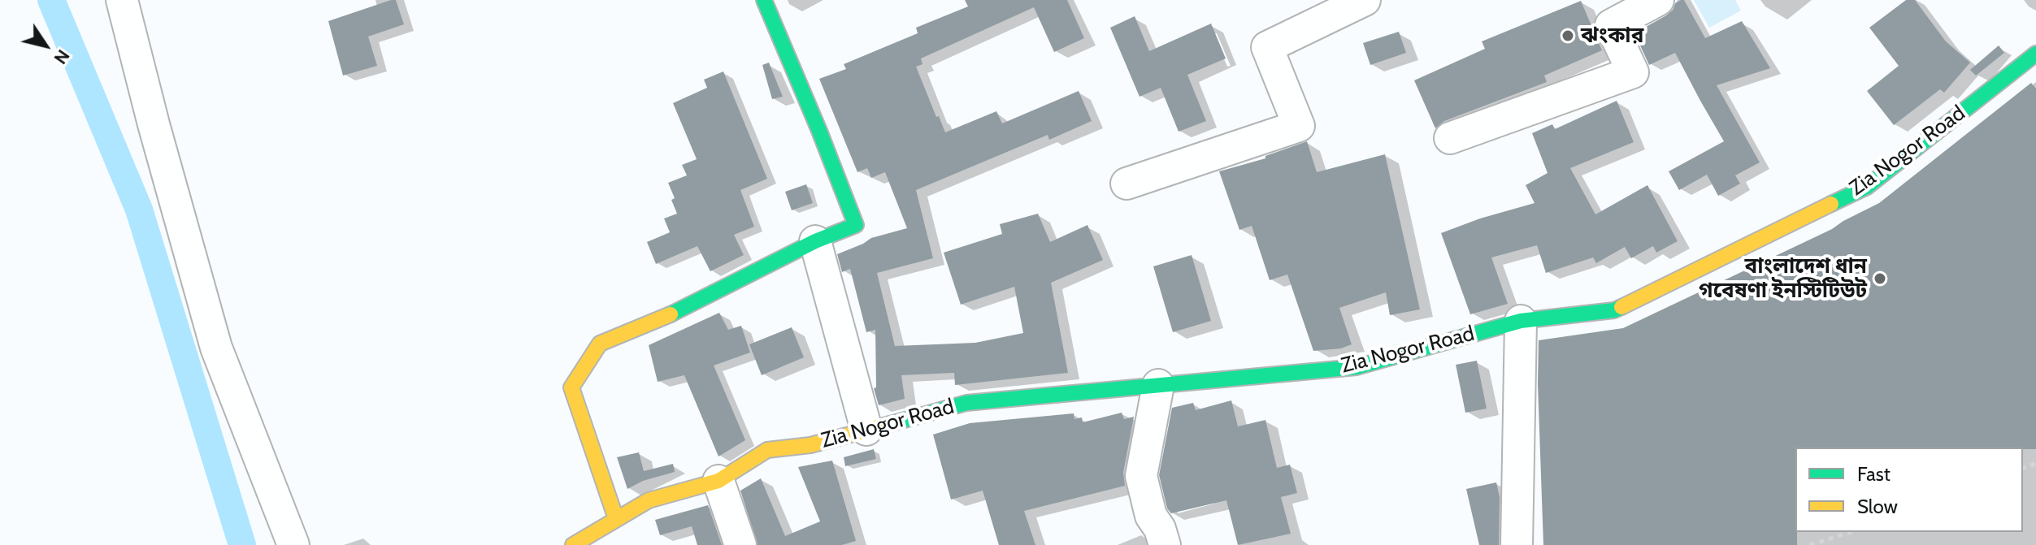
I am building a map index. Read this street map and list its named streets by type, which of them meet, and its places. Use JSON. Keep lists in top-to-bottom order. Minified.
{"streets":{"street":["Zia Nogor Road"]},"places":["ঝংকার","বাংলাদেশ ধান গবেষণা ইনস্টিটিউট"],"legend":["Fast","Slow"],"north":"bottom right"}
